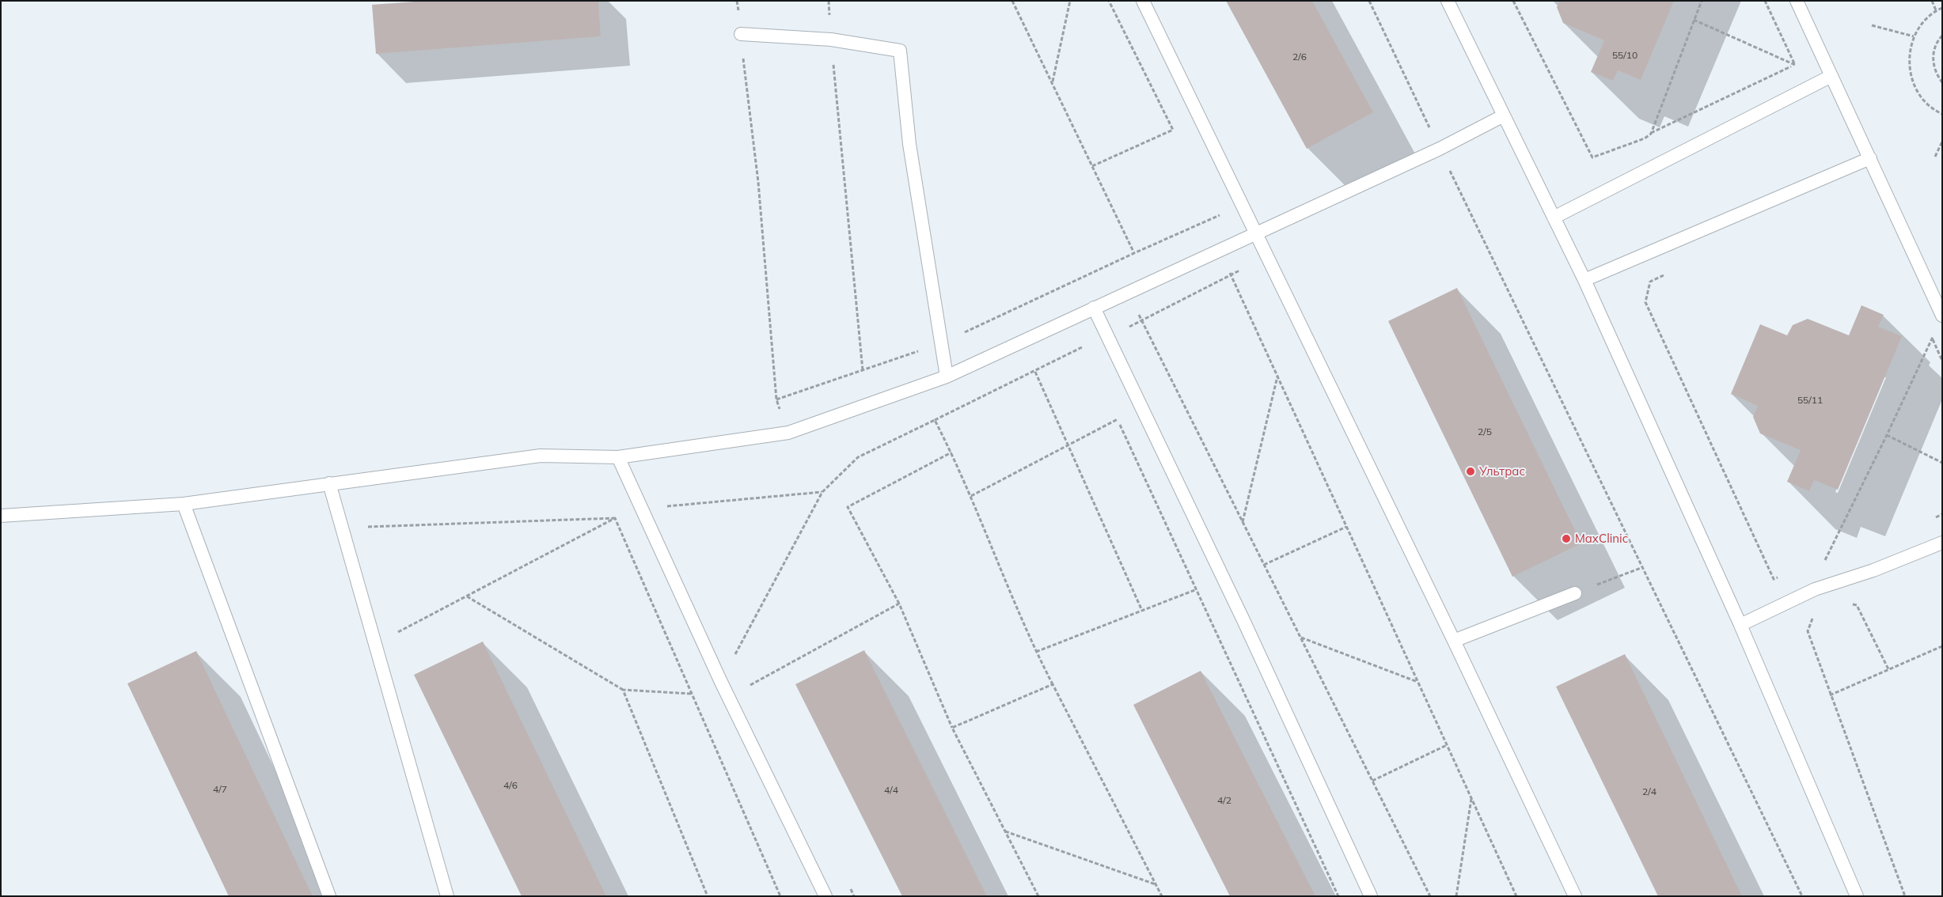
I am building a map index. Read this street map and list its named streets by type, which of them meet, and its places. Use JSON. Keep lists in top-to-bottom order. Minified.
{"places":["Ультрас","MaxClinic"],"house_numbers":["55/10","2/6","55/11","2/5","4/6","4/7","4/4","2/4","4/2"]}
